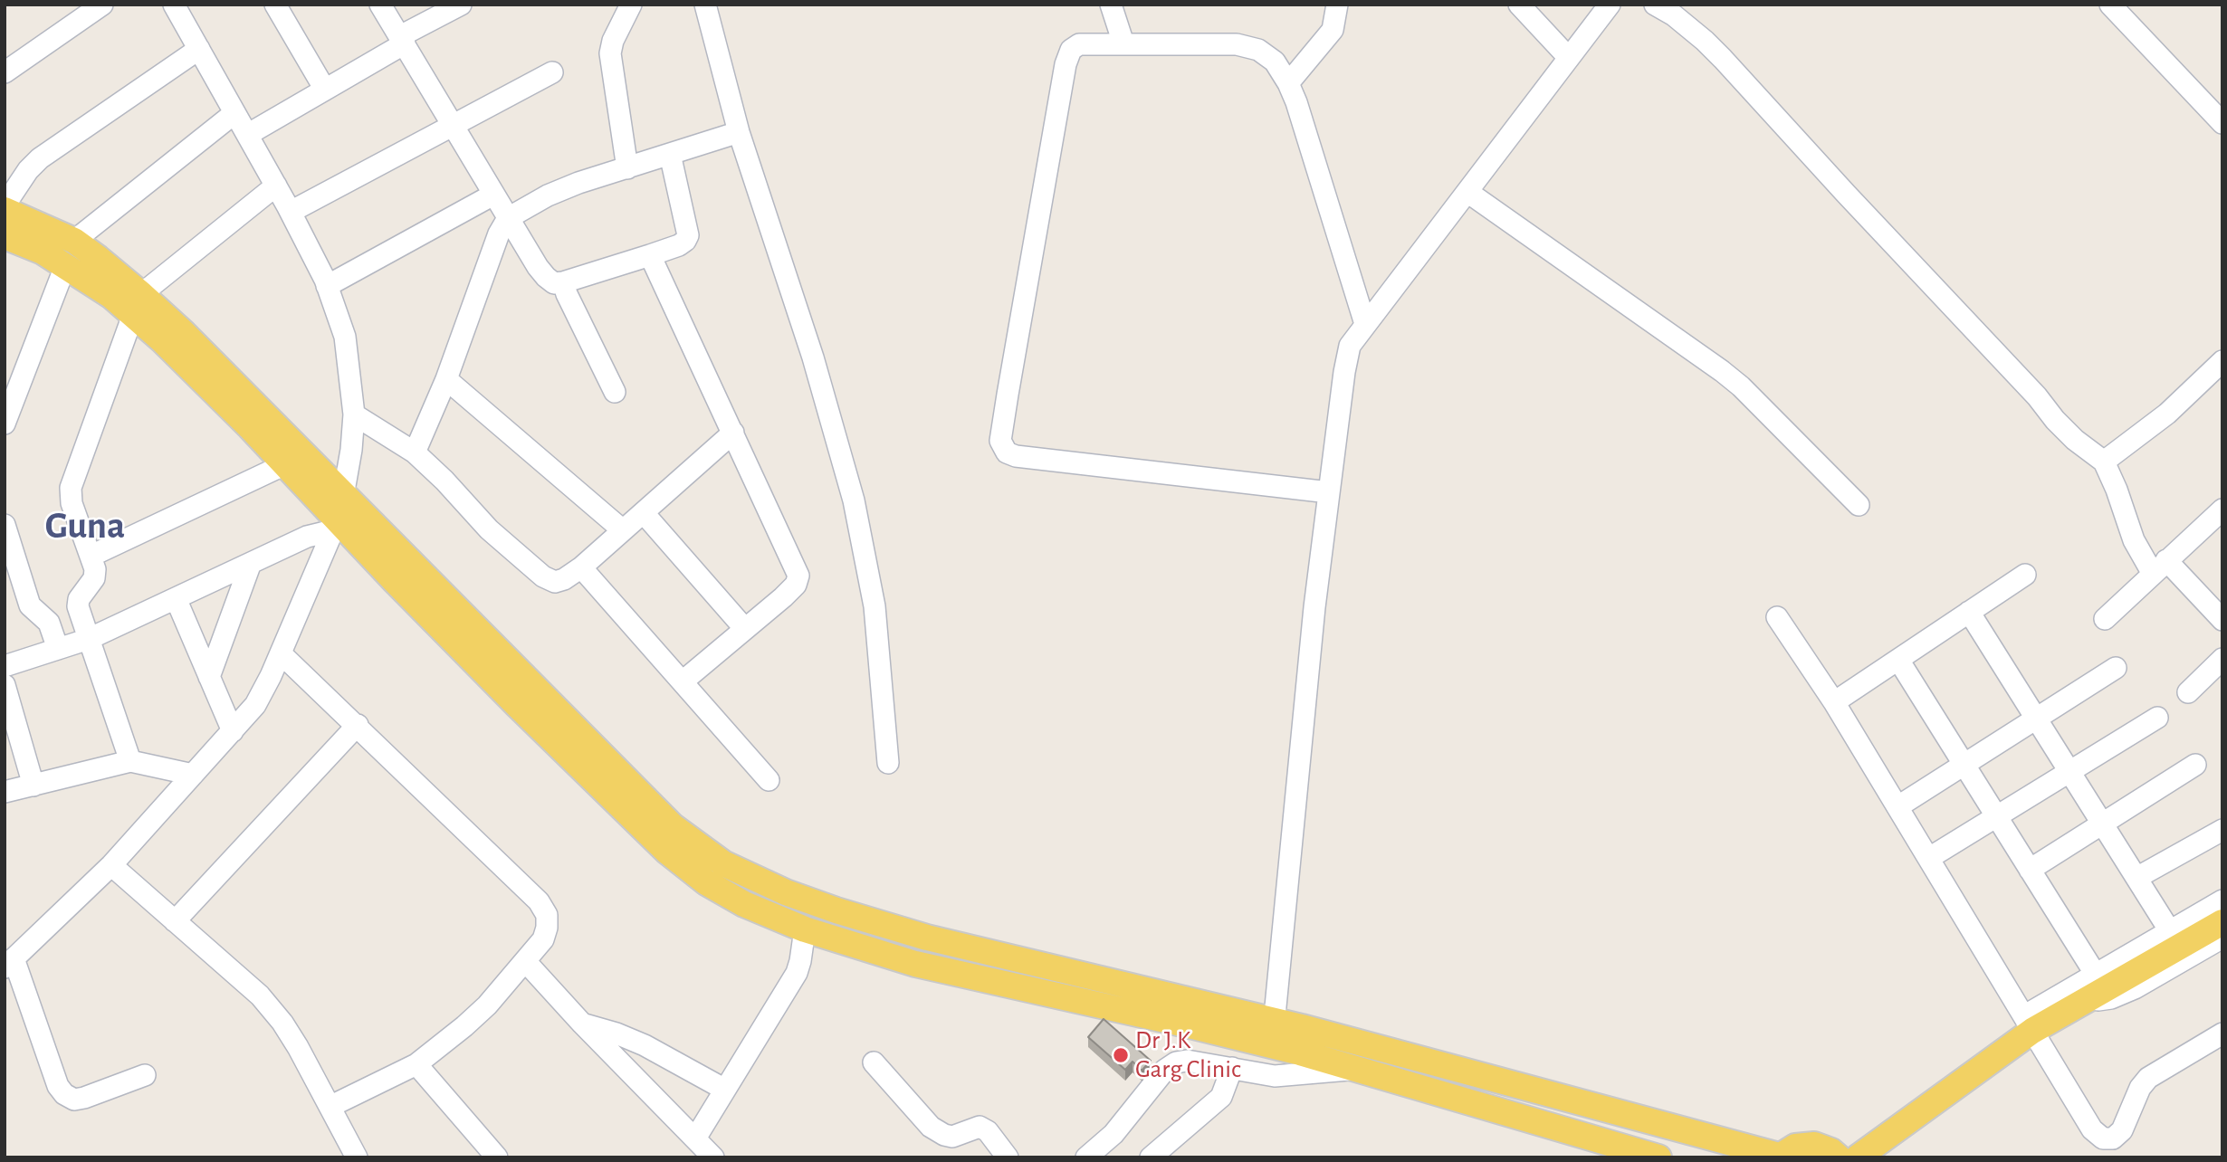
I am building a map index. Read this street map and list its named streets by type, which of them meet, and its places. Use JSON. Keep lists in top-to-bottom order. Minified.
{"districts":["Guna"],"places":["Dr J.K Garg Clinic"]}
